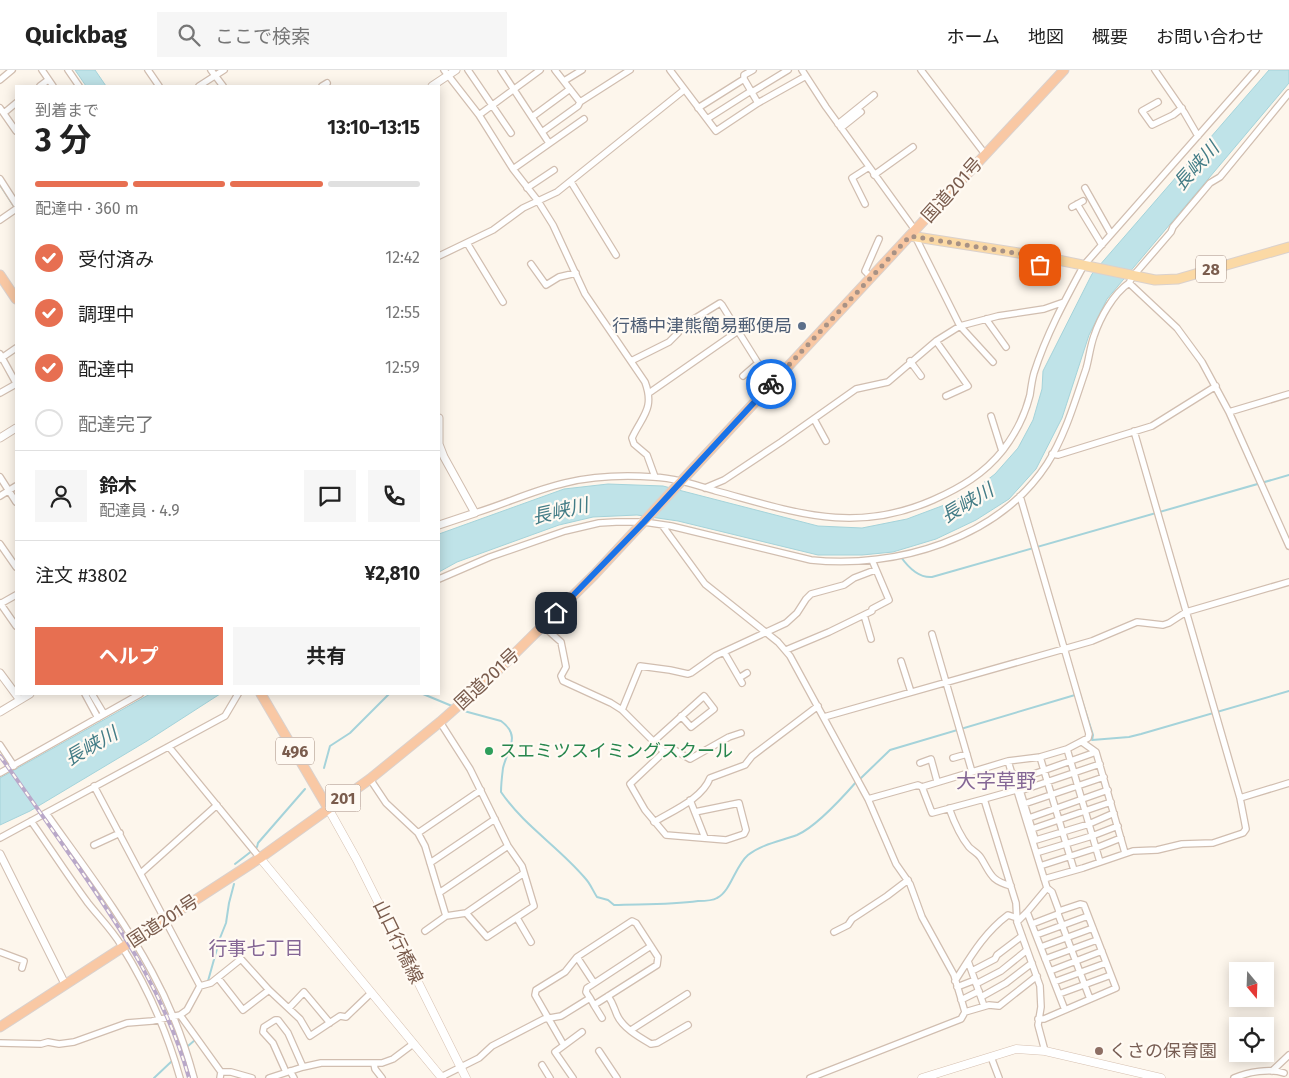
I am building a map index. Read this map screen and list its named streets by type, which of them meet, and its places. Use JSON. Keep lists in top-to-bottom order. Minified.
{"streets":{"highway":["国道201号","496","201"],"main road":["28","山口行橋線"]},"crossings":[["国道201号","28"],["国道201号","496"],["国道201号","山口行橋線"],["496","山口行橋線"]],"districts":["大字草野","行事七丁目"],"water":["長峡川"],"places":["行橋中津熊簡易郵便局","スエミツスイミングスクール","くさの保育園"],"north":"bottom","page":{"header":"Quickbag","search":"ここで検索","nav":["ホーム","地図","概要","お問い合わせ"],"heading":["3 分","到着まで","13:10–13:15"],"panel":["鈴木","配達員 · 4.9","注文 #3802","¥2,810"],"bar":"配達中 · 360 m","list":[["受付済み","12:42"],["調理中","12:55"],["配達中","12:59"],"配達完了"],"buttons":["ヘルプ","共有"]}}
